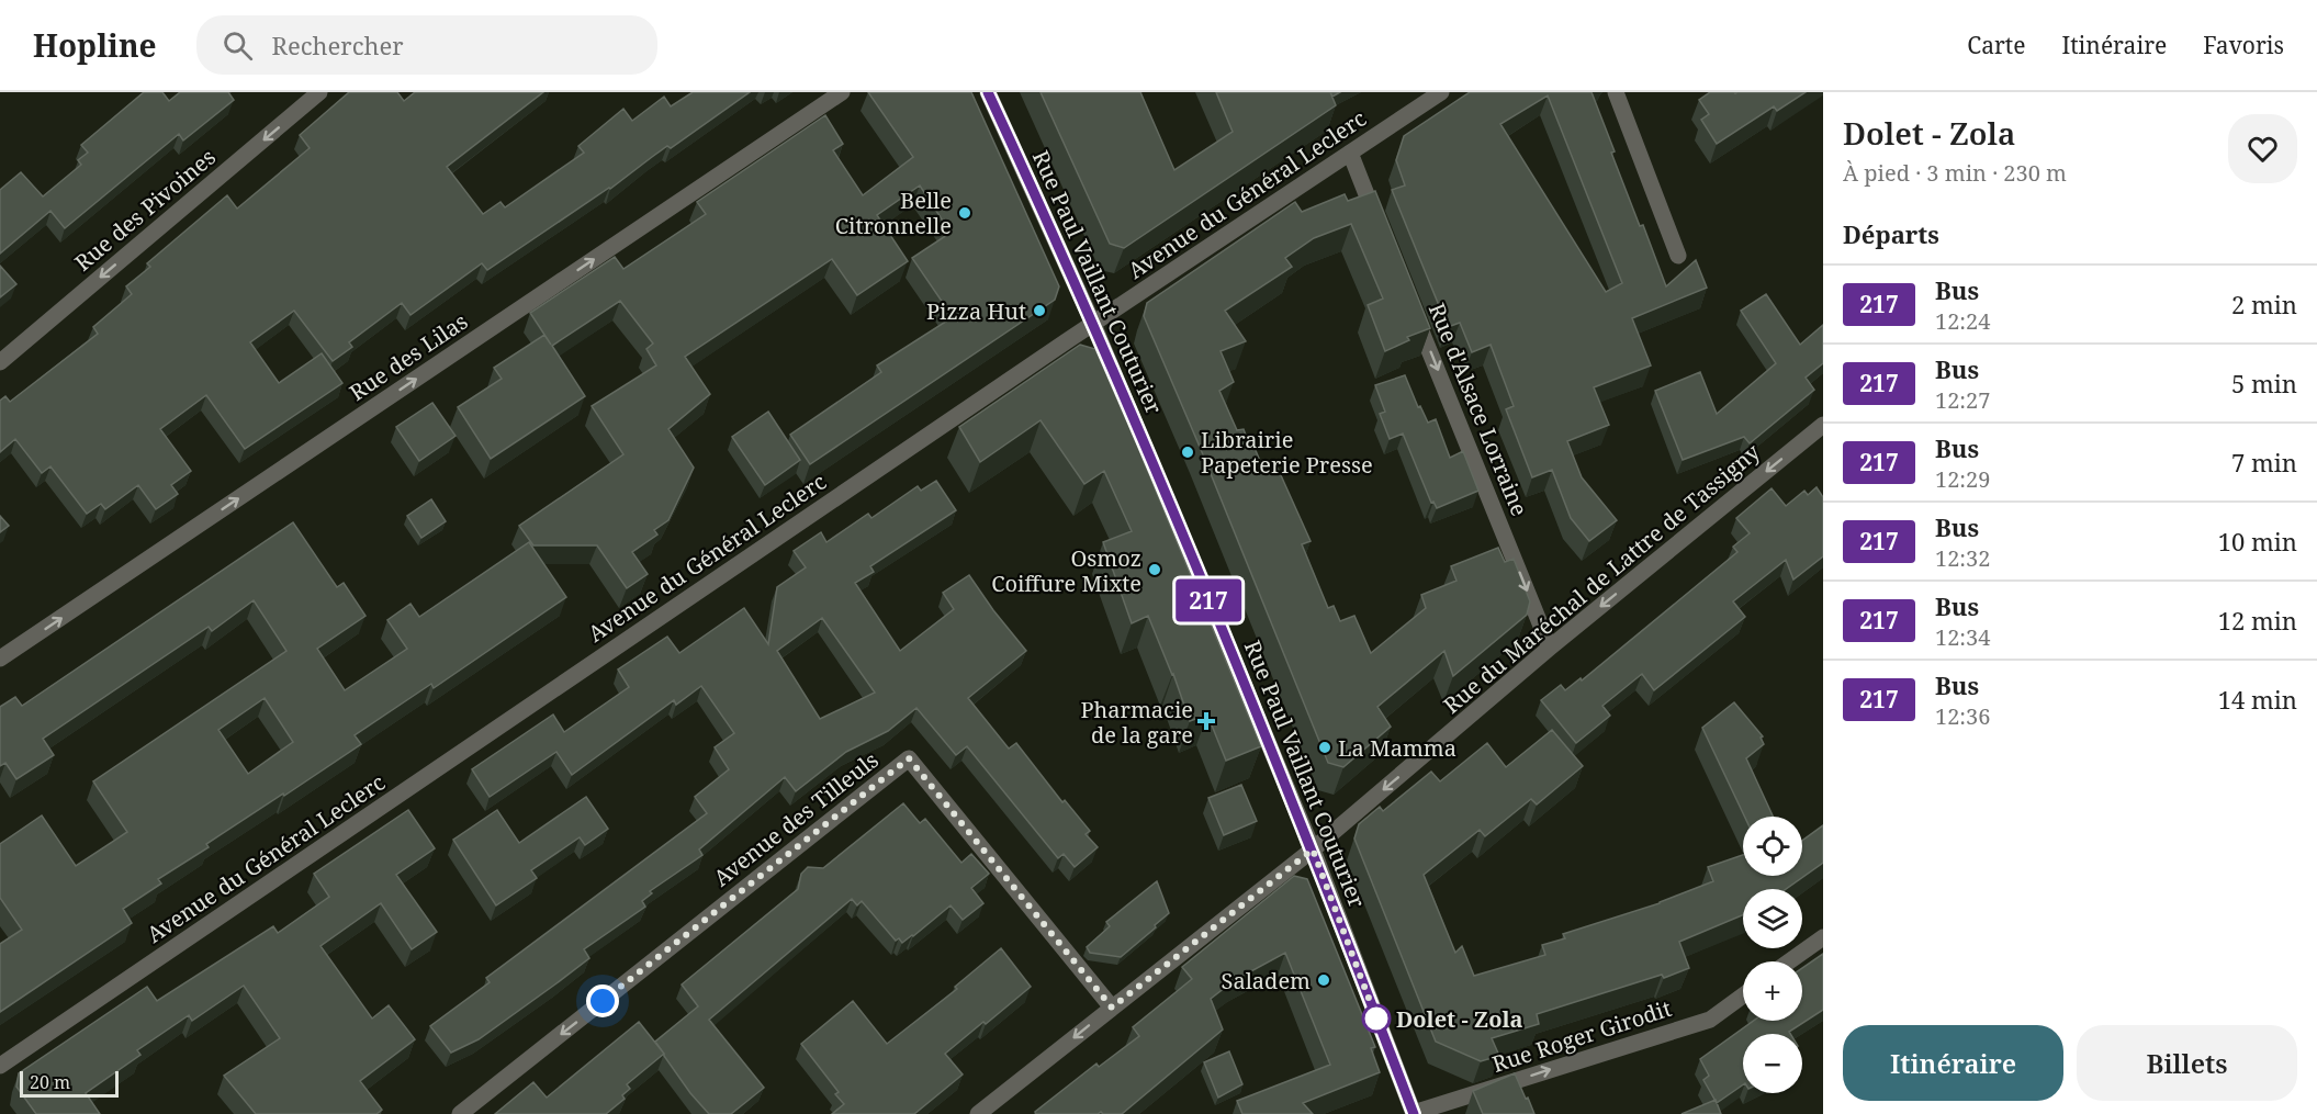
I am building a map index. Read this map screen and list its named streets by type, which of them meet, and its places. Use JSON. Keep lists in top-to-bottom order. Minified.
{"streets":{"street":["Avenue du Général Leclerc","Rue des Pivoines","Rue Paul Vaillant Couturier","Rue des Lilas","Rue d'Alsace Lorraine","Rue du Maréchal de Lattre de Tassigny","Avenue des Tilleuls","Rue Roger Girodit"]},"crossings":[["Avenue du Général Leclerc","Rue Paul Vaillant Couturier"],["Rue Paul Vaillant Couturier","Rue du Maréchal de Lattre de Tassigny"],["Rue Paul Vaillant Couturier","Rue Roger Girodit"],["Rue d'Alsace Lorraine","Rue du Maréchal de Lattre de Tassigny"],["Rue du Maréchal de Lattre de Tassigny","Avenue des Tilleuls"]],"one_way":["Rue des Pivoines","Rue des Lilas","Rue d'Alsace Lorraine","Rue du Maréchal de Lattre de Tassigny","Rue Roger Girodit"],"places":{"other":["Belle Citronnelle","Pizza Hut","Librairie Papeterie Presse","Osmoz Coiffure Mixte","La Mamma","Saladem","Dolet - Zola"],"health":["Pharmacie de la gare"]},"lines":["bus line 217"],"scale_bar":"20 m","page":{"header":"Hopline","search":"Rechercher","nav":["Carte","Itinéraire","Favoris"],"on_map":"217","heading":[["Dolet - Zola","À pied · 3 min · 230 m"],"Départs"],"list":[{"mark":"217","name":"Bus","note":"12:24","value":"2 min"},{"mark":"217","name":"Bus","note":"12:27","value":"5 min"},{"mark":"217","name":"Bus","note":"12:29","value":"7 min"},{"mark":"217","name":"Bus","note":"12:32","value":"10 min"},{"mark":"217","name":"Bus","note":"12:34","value":"12 min"},{"mark":"217","name":"Bus","note":"12:36","value":"14 min"}],"map_buttons":["+","−"],"buttons":["Itinéraire","Billets"],"scale":"20 m"}}
